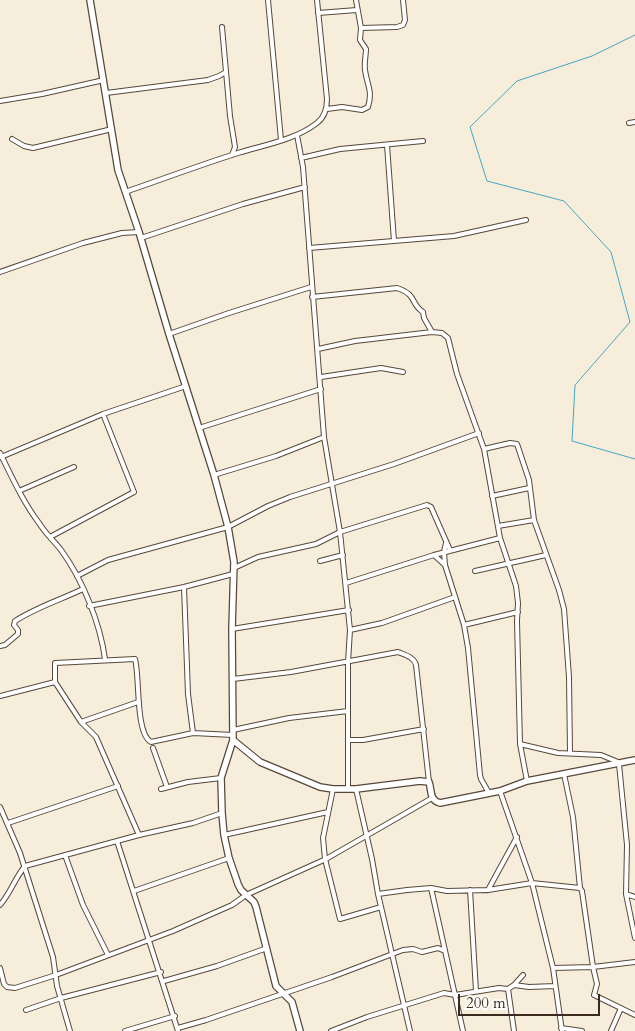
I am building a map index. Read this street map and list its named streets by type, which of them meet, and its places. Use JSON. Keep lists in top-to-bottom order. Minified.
{"scale_bar":"200 m"}
